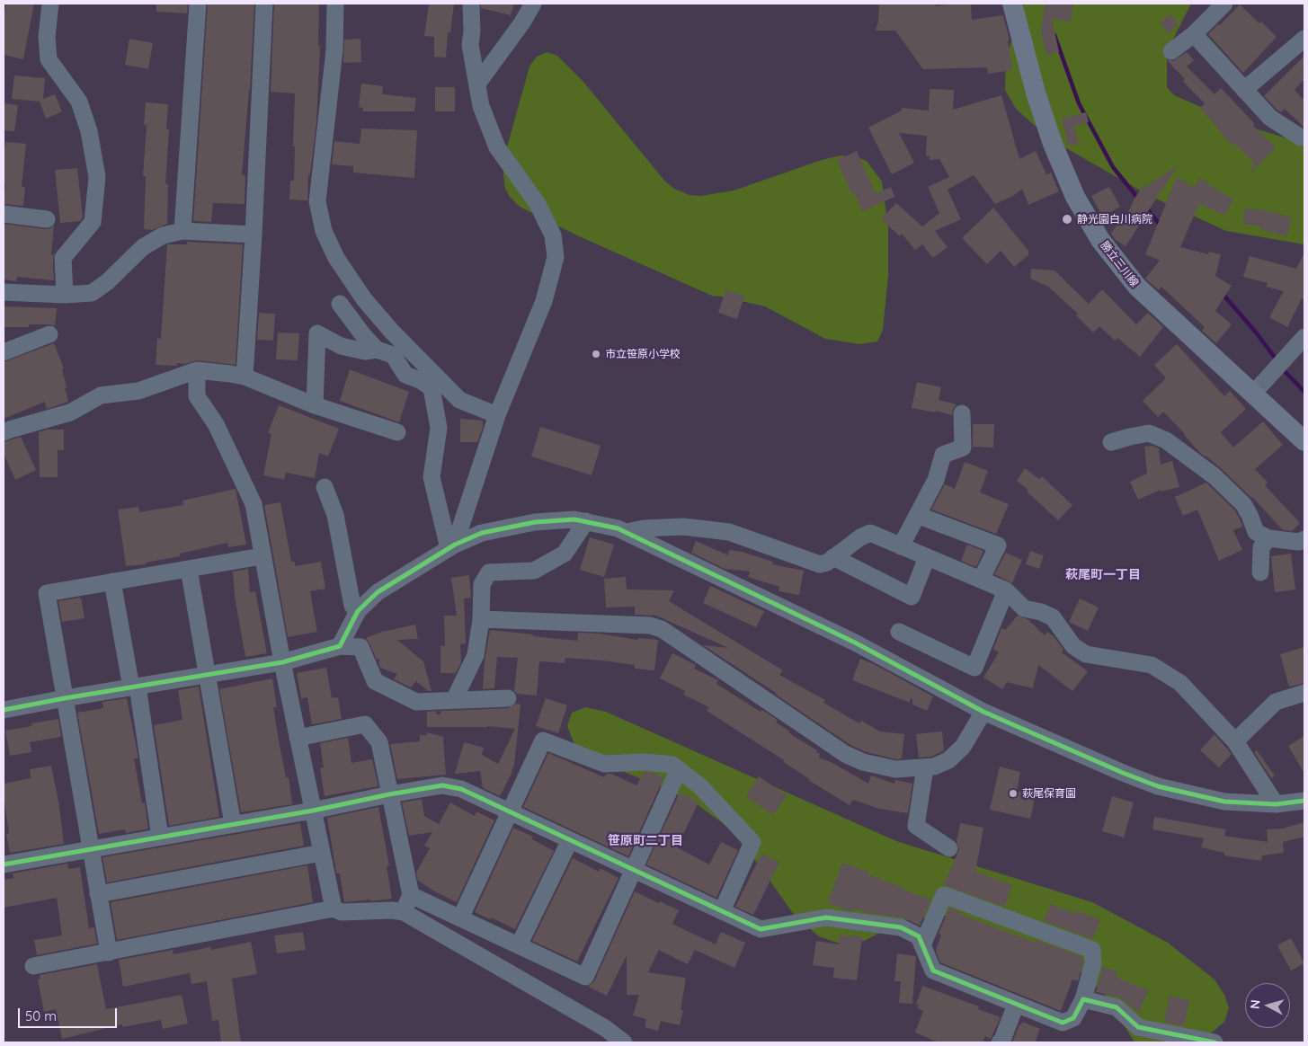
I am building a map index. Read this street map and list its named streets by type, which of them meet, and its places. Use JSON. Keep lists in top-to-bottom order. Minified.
{"streets":{"main road":["勝立三川線"]},"districts":["萩尾町一丁目","笹原町二丁目"],"places":["静光園白川病院","市立笹原小学校","萩尾保育園"],"scale_bar":"50 m","north":"left"}
